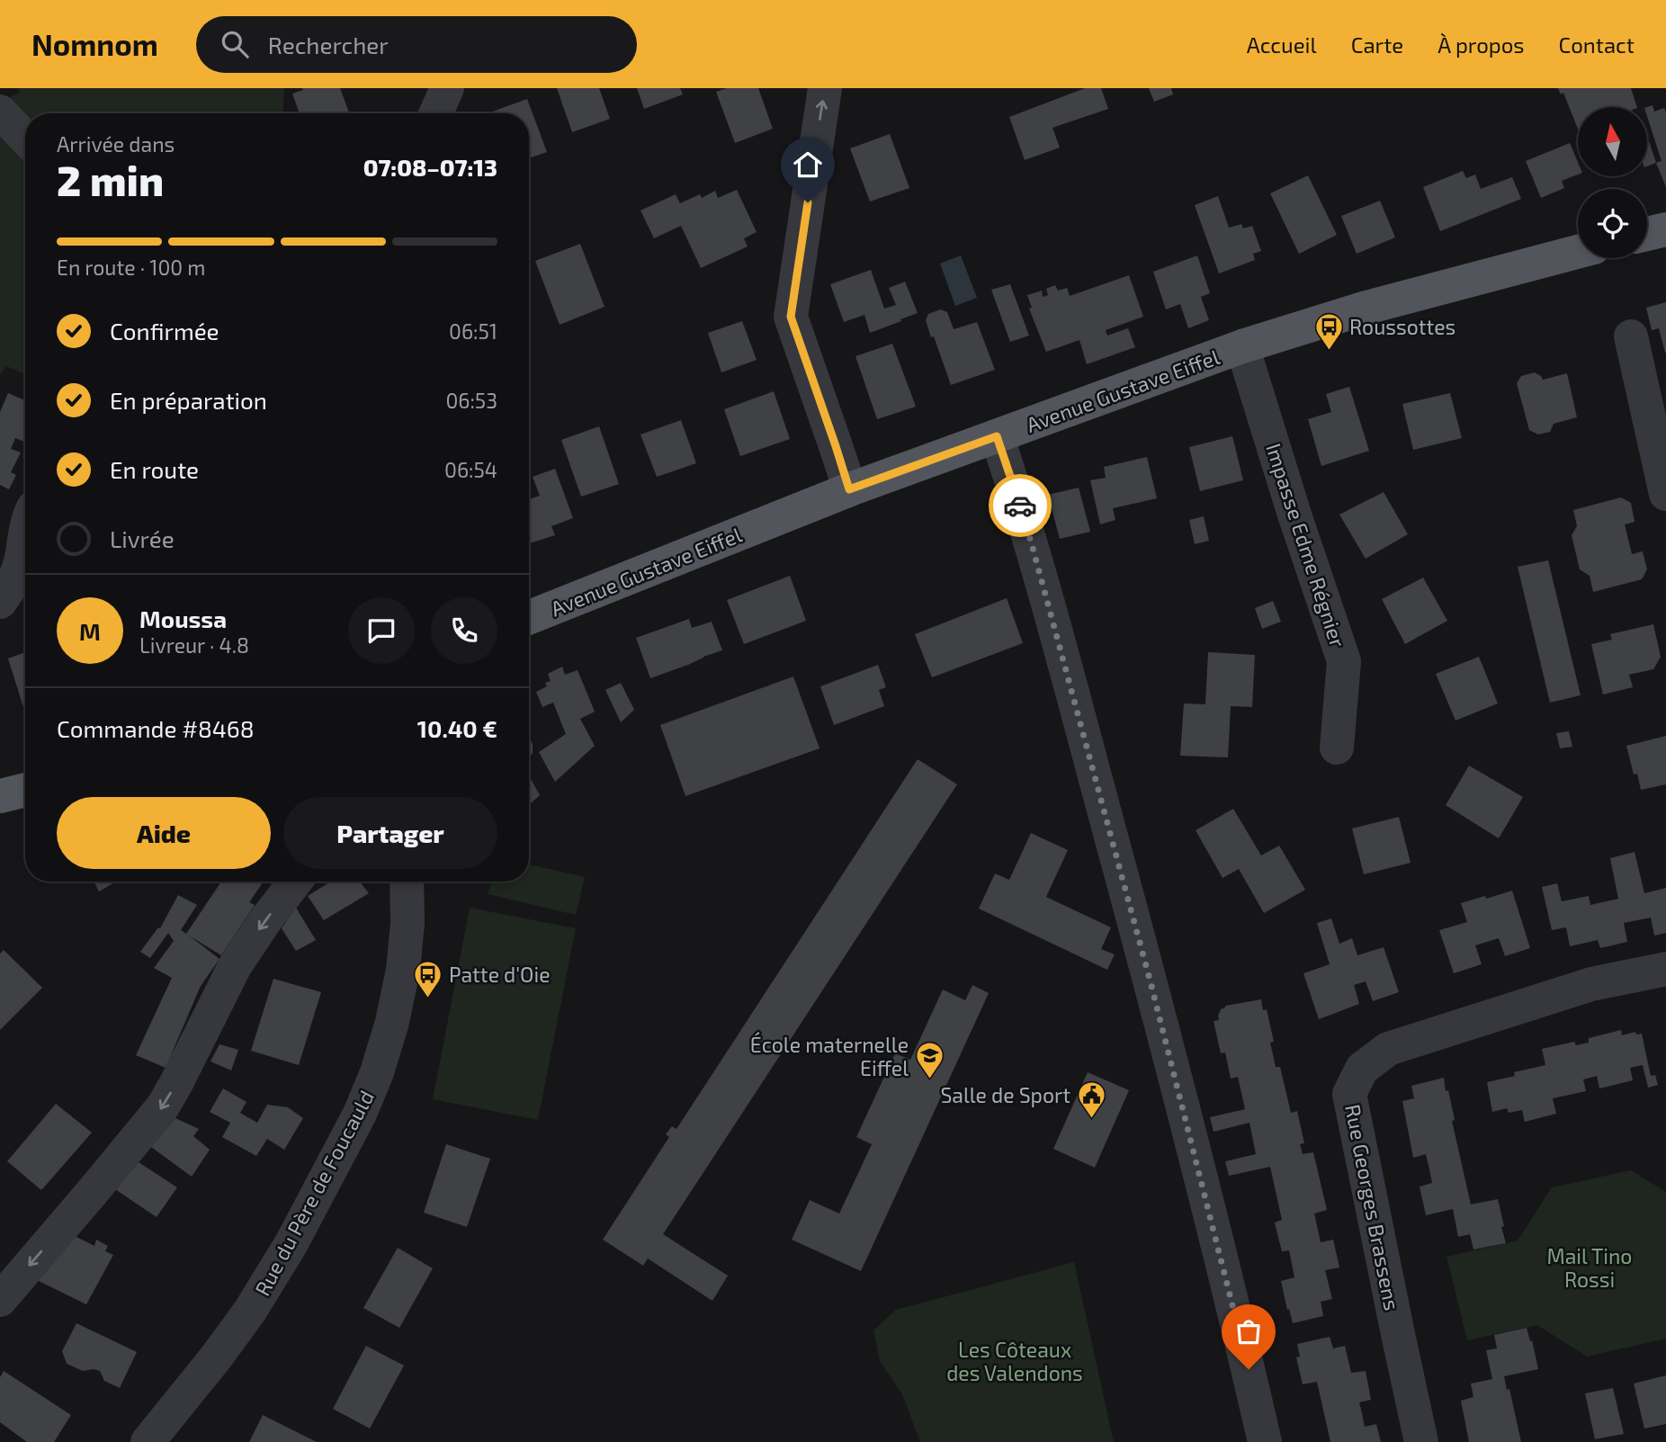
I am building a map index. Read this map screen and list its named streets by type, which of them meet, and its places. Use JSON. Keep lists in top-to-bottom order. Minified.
{"streets":{"main road":["Avenue Gustave Eiffel"],"street":["Impasse Edme Régnier","Rue du Père de Foucauld","Rue Georges Brassens"]},"crossings":[["Avenue Gustave Eiffel","Impasse Edme Régnier"]],"parks":["Mail Tino Rossi","Les Côteaux des Valendons"],"places":{"bus stop":["Roussottes","Patte d'Oie"],"school or university":["École maternelle Eiffel"],"public building":["Salle de Sport"]},"north":"top","page":{"header":"Nomnom","search":"Rechercher","nav":["Accueil","Carte","À propos","Contact"],"heading":["2 min","Arrivée dans","07:08–07:13"],"panel":["Moussa","Livreur · 4.8","Commande #8468","10.40 €"],"bar":"En route · 100 m","list":[["Confirmée","06:51"],["En préparation","06:53"],["En route","06:54"],"Livrée"],"round":"M","buttons":["Aide","Partager"]}}
